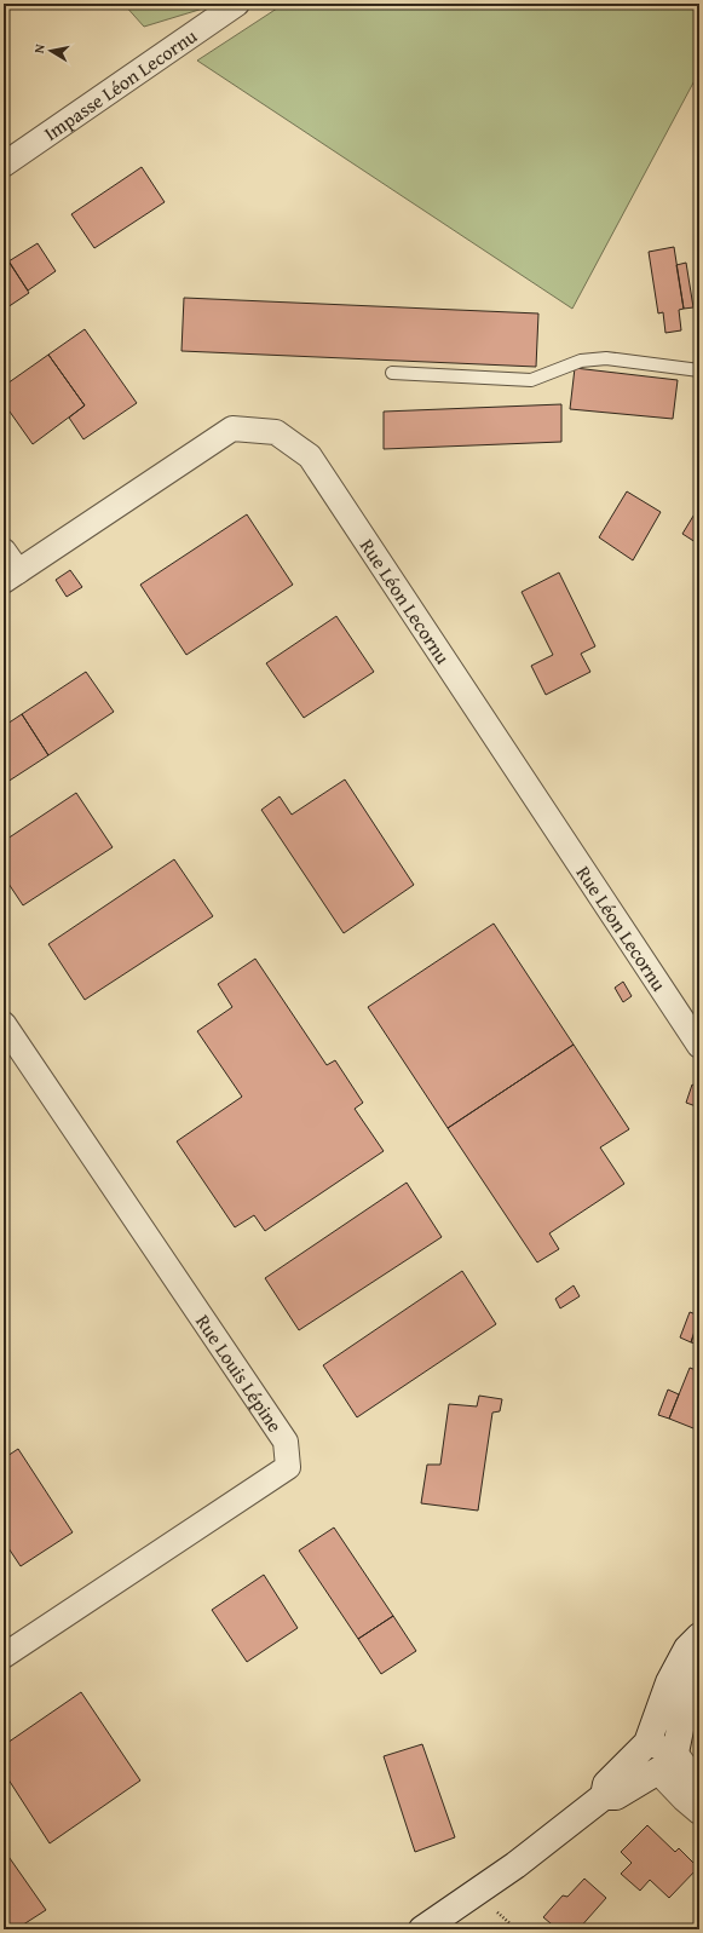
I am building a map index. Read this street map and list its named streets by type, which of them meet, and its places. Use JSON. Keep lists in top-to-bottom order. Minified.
{"streets":{"street":["Impasse Léon Lecornu","Rue Léon Lecornu","Rue Louis Lépine"]},"north":"left"}
